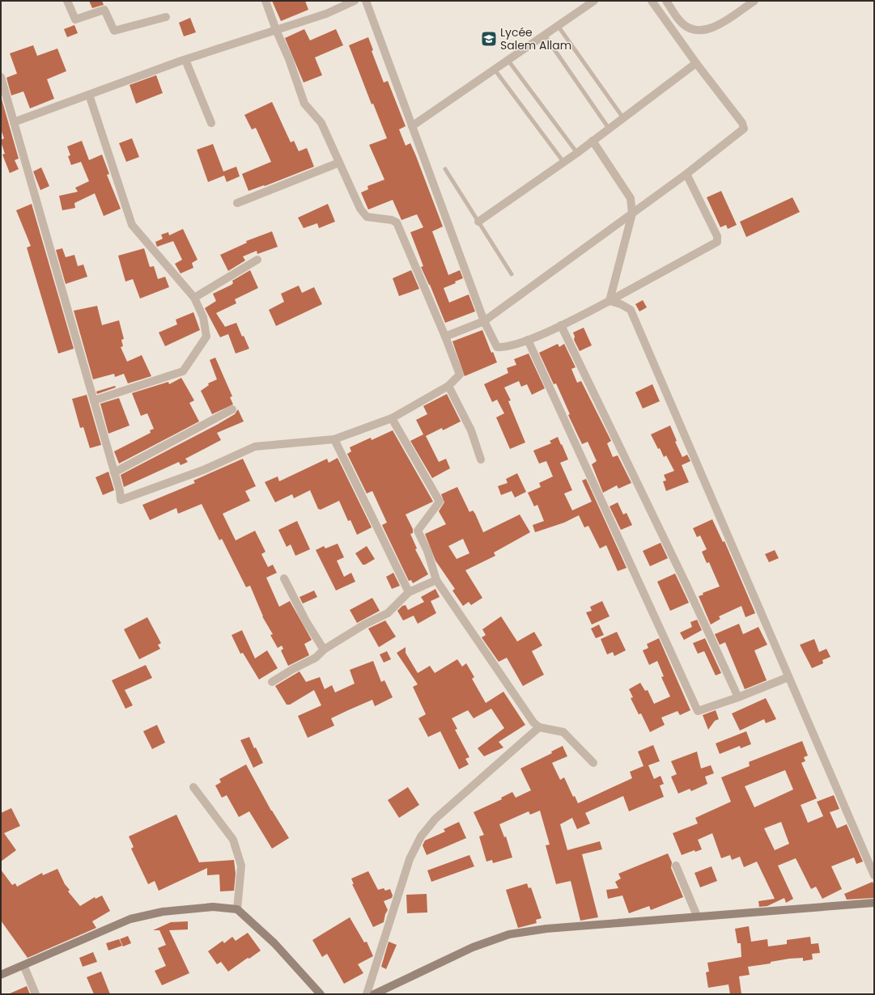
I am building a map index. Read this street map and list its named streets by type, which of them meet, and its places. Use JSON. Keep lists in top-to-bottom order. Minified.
{"places":{"school or university":["Lycée Salem Allam"]}}
